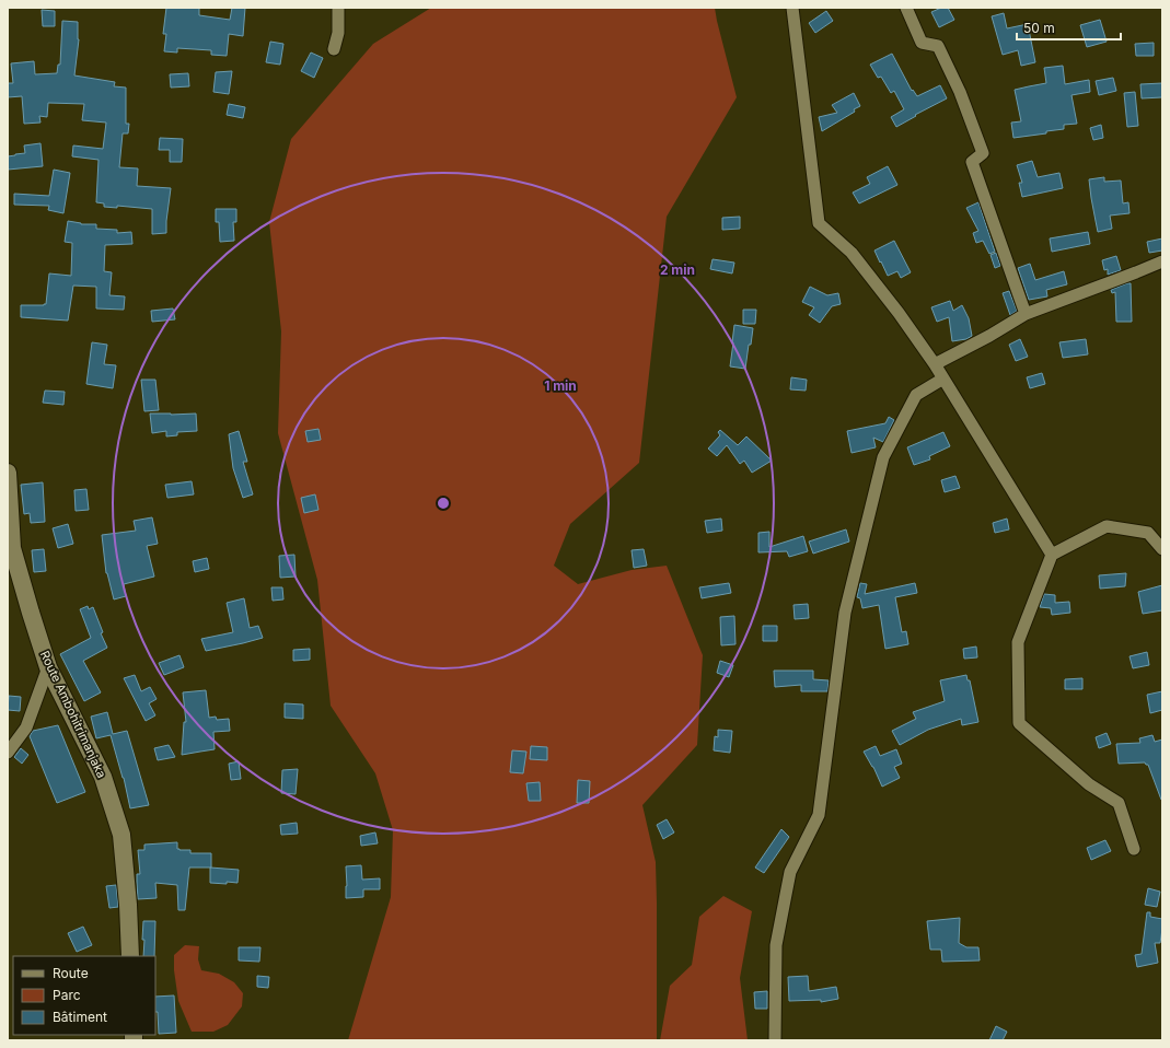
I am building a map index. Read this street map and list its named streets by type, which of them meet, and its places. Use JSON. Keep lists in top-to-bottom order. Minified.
{"streets":{"street":["Route Ambohitrimanjaka"]},"legend":["Route","Parc","Bâtiment"],"scale_bar":"50 m","rings":["2 min","1 min"]}
